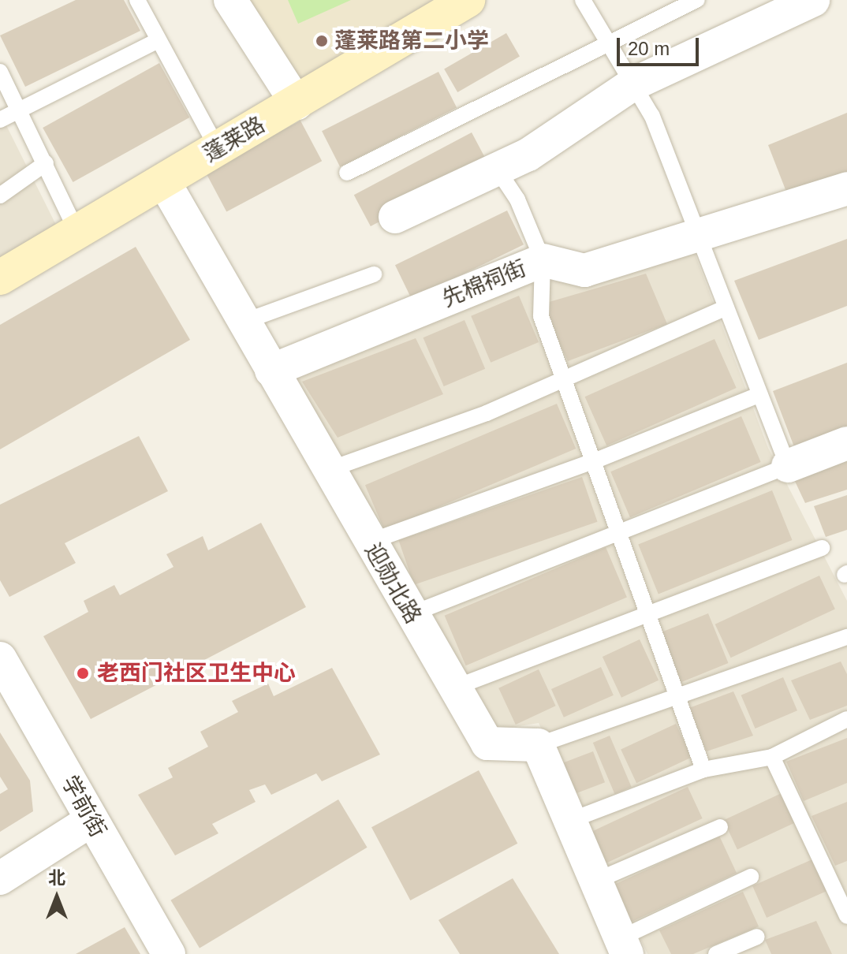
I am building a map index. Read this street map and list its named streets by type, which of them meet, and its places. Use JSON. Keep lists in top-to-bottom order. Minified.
{"streets":{"street":["蓬莱路","先棉祠街","迎勋北路","学前街"]},"crossings":[["蓬莱路","迎勋北路"],["先棉祠街","迎勋北路"]],"places":["蓬莱路第二小学","老西门社区卫生中心"],"scale_bar":"20 m","north":"top"}
